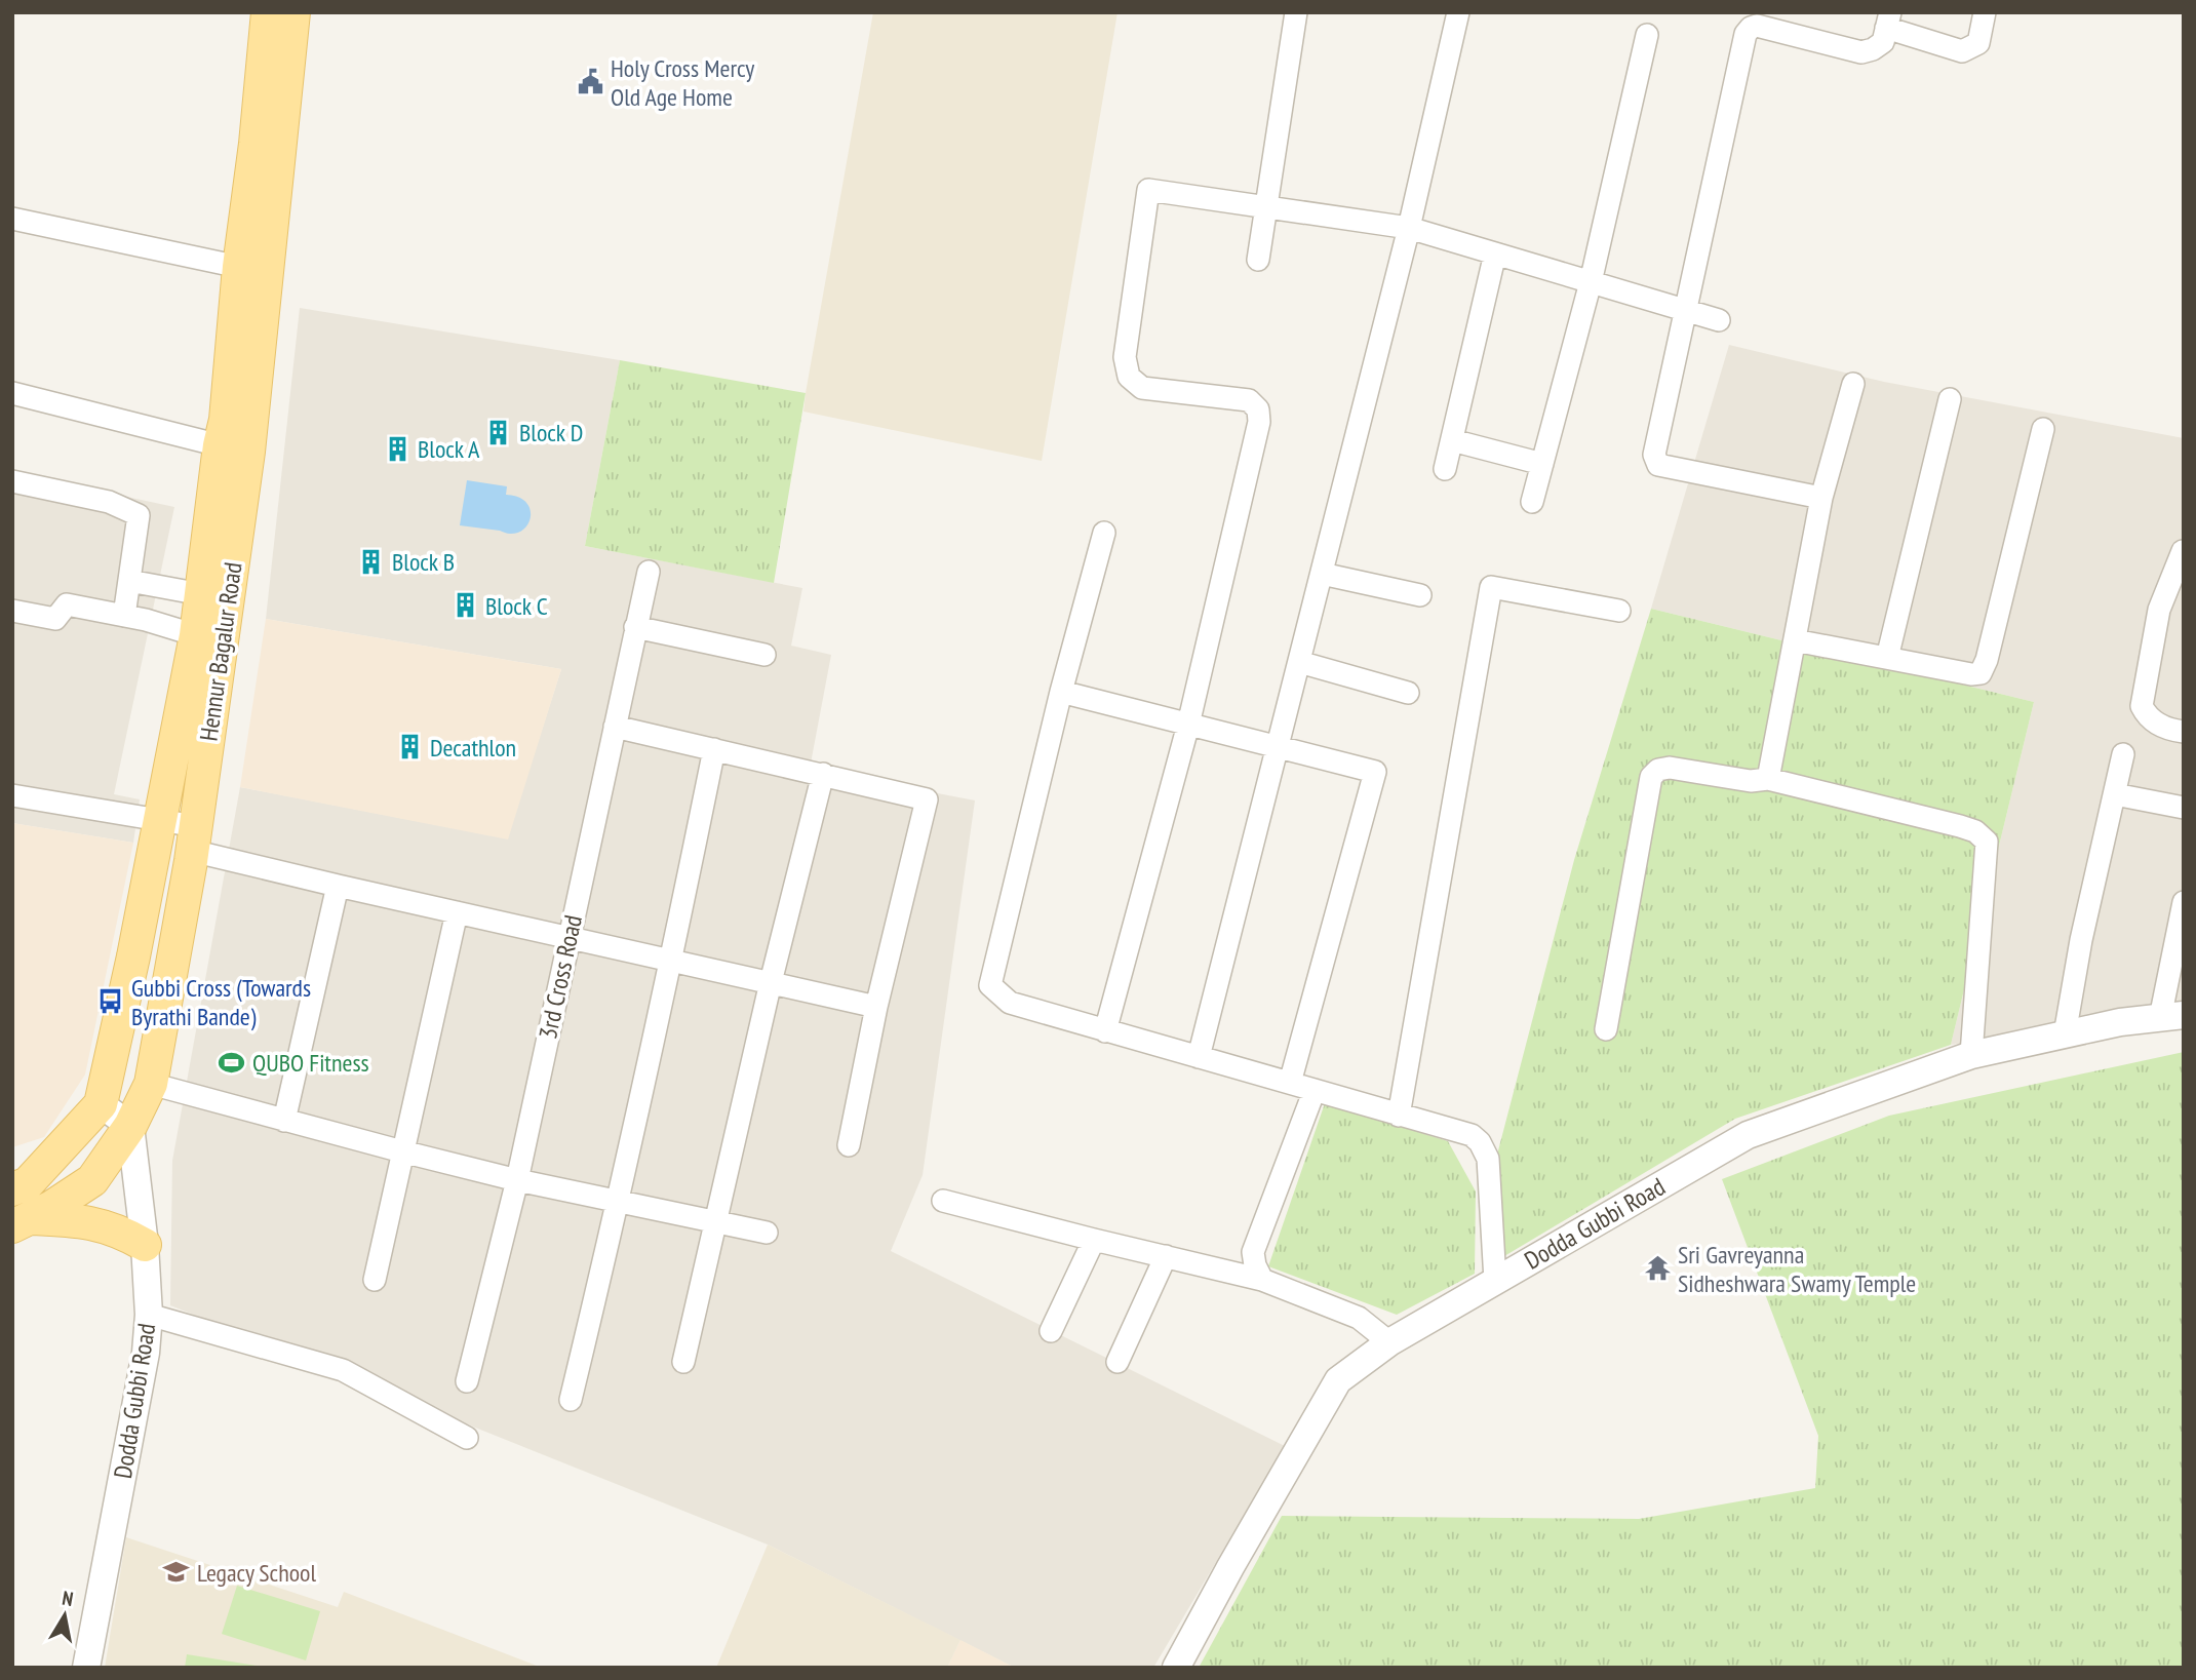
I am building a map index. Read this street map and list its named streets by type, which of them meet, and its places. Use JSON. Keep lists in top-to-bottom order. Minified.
{"streets":{"main road":["Hennur Bagalur Road"],"street":["3rd Cross Road","Dodda Gubbi Road"]},"crossings":[["Hennur Bagalur Road","Dodda Gubbi Road"]],"places":{"public building":["Holy Cross Mercy Old Age Home"],"building":["Block D","Block A","Block B","Block C","Decathlon"],"bus stop":["Gubbi Cross (Towards Byrathi Bande)"],"sports":["QUBO Fitness"],"temple":["Sri Gavreyanna Sidheshwara Swamy Temple"],"school or university":["Legacy School"]},"north":"top"}
